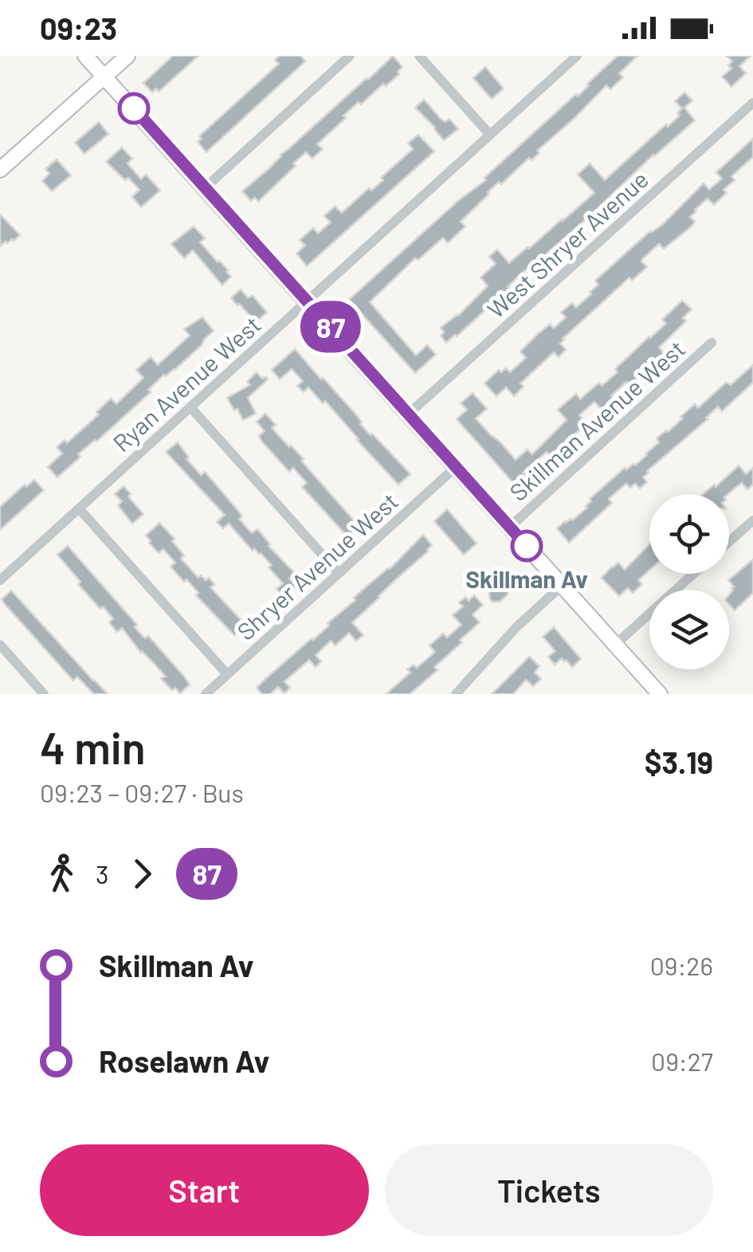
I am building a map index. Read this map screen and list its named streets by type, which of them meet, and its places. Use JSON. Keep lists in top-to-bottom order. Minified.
{"streets":{"street":["West Shryer Avenue","Ryan Avenue West","Skillman Avenue West","Shryer Avenue West"]},"places":["Skillman Av"],"lines":["bus line 87"],"page":{"status":"09:23","on_map":"87","heading":["4 min","09:23 – 09:27 · Bus","$3.19"],"legs":["3","87"],"list":[{"name":"Skillman Av","value":"09:26"},{"name":"Roselawn Av","value":"09:27"}],"buttons":["Start","Tickets"]}}
